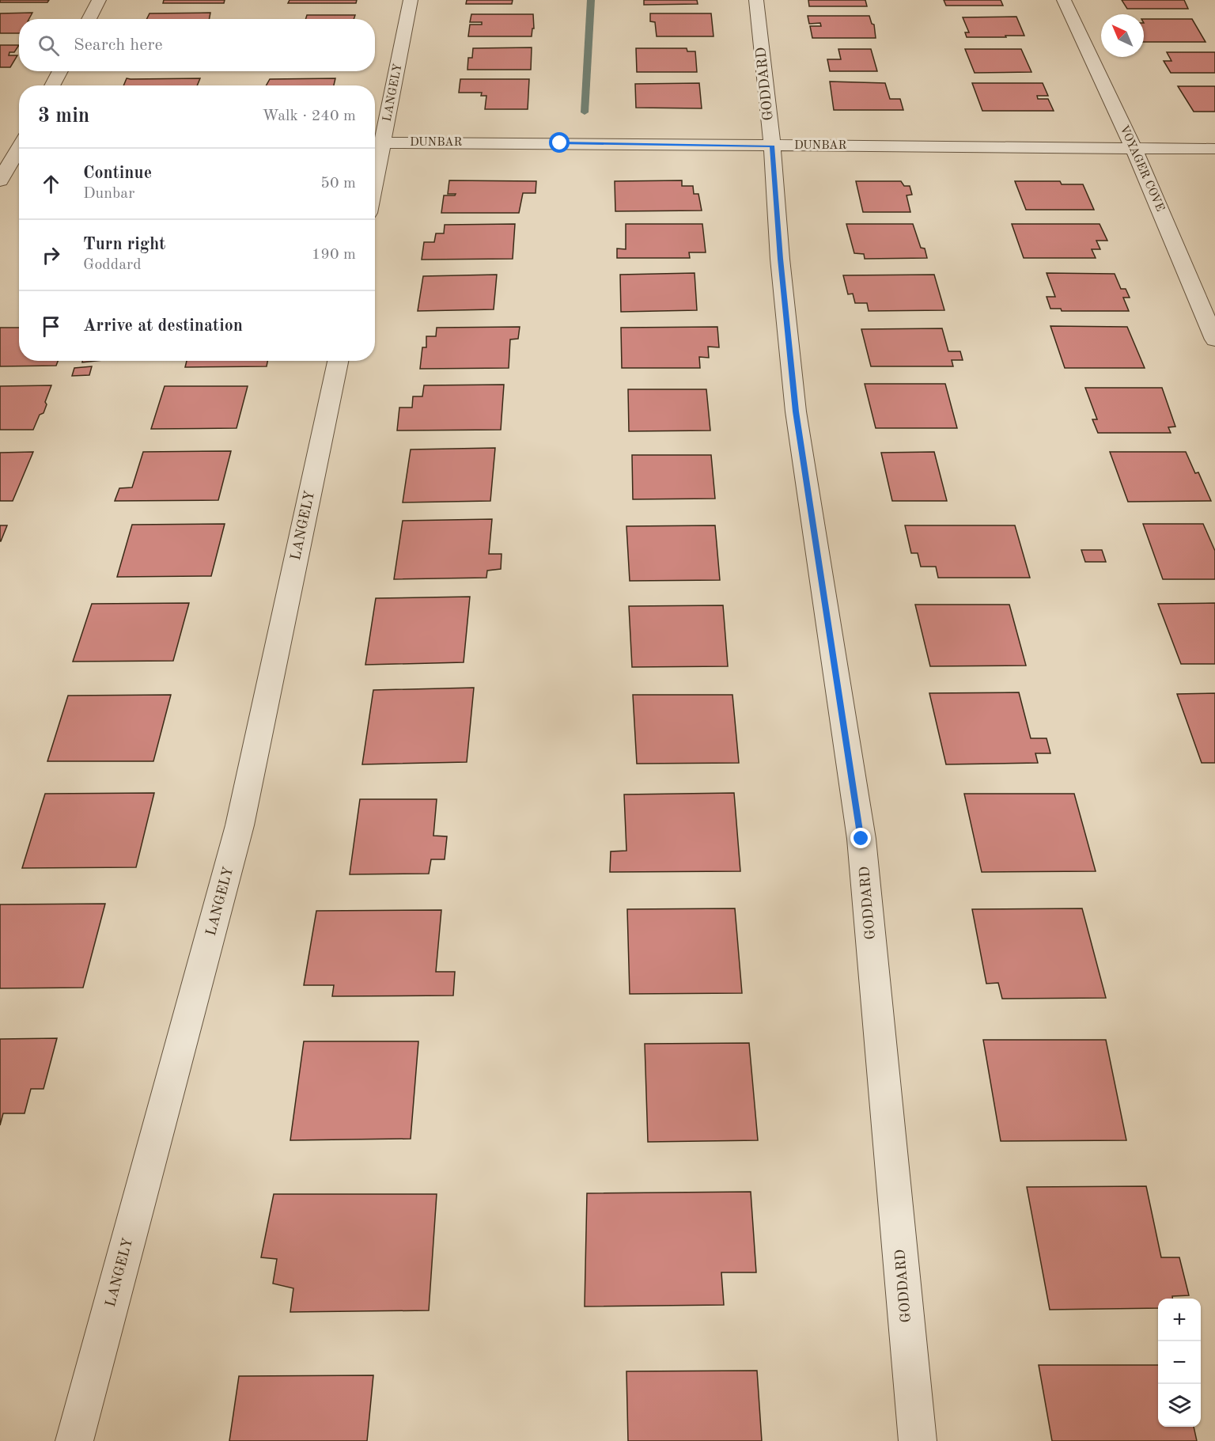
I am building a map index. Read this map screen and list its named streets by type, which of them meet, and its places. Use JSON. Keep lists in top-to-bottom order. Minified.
{"streets":{"street":["GODDARD","LANGELY","DUNBAR","VOYAGER COVE"]},"crossings":[["GODDARD","DUNBAR"],["LANGELY","DUNBAR"],["DUNBAR","VOYAGER COVE"]],"north":"top left","page":{"search":"Search here","heading":["3 min","Walk · 240 m"],"list":[["Continue","Dunbar","50 m"],["Turn right","Goddard","190 m"],"Arrive at destination"],"map_buttons":["+","−"]}}
